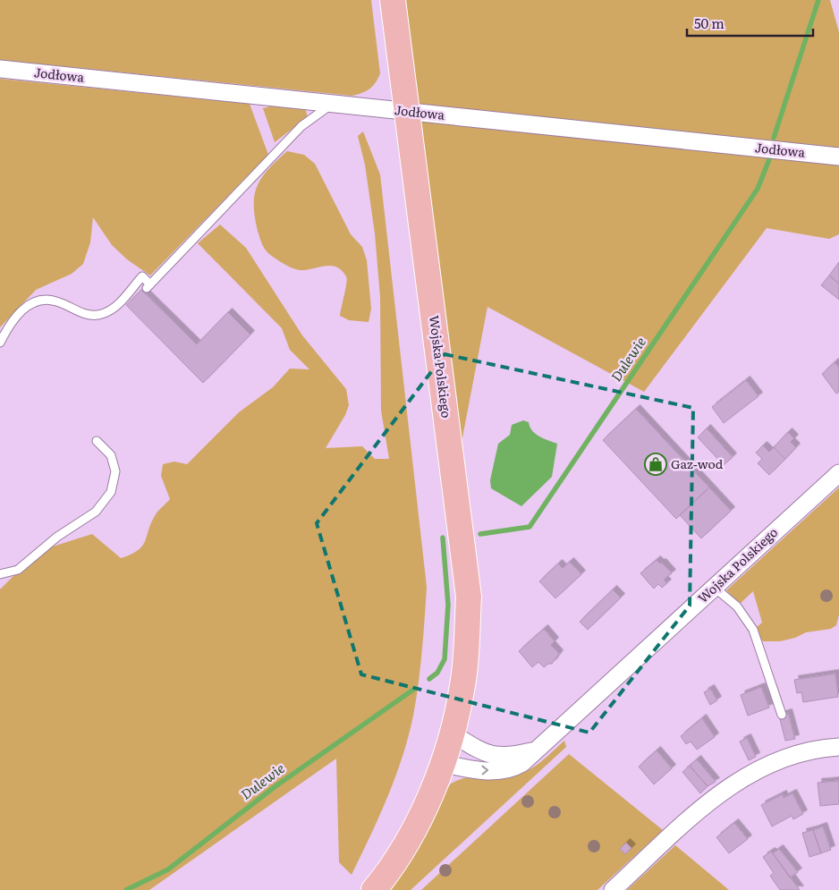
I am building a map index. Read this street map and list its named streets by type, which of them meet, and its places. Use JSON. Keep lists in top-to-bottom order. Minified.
{"streets":{"main road":["Wojska Polskiego"],"street":["Jodłowa"]},"crossings":[["Jodłowa","Wojska Polskiego"]],"water":["Dulewie"],"places":{"shop":["Gaz-wod"]},"scale_bar":"50 m"}
